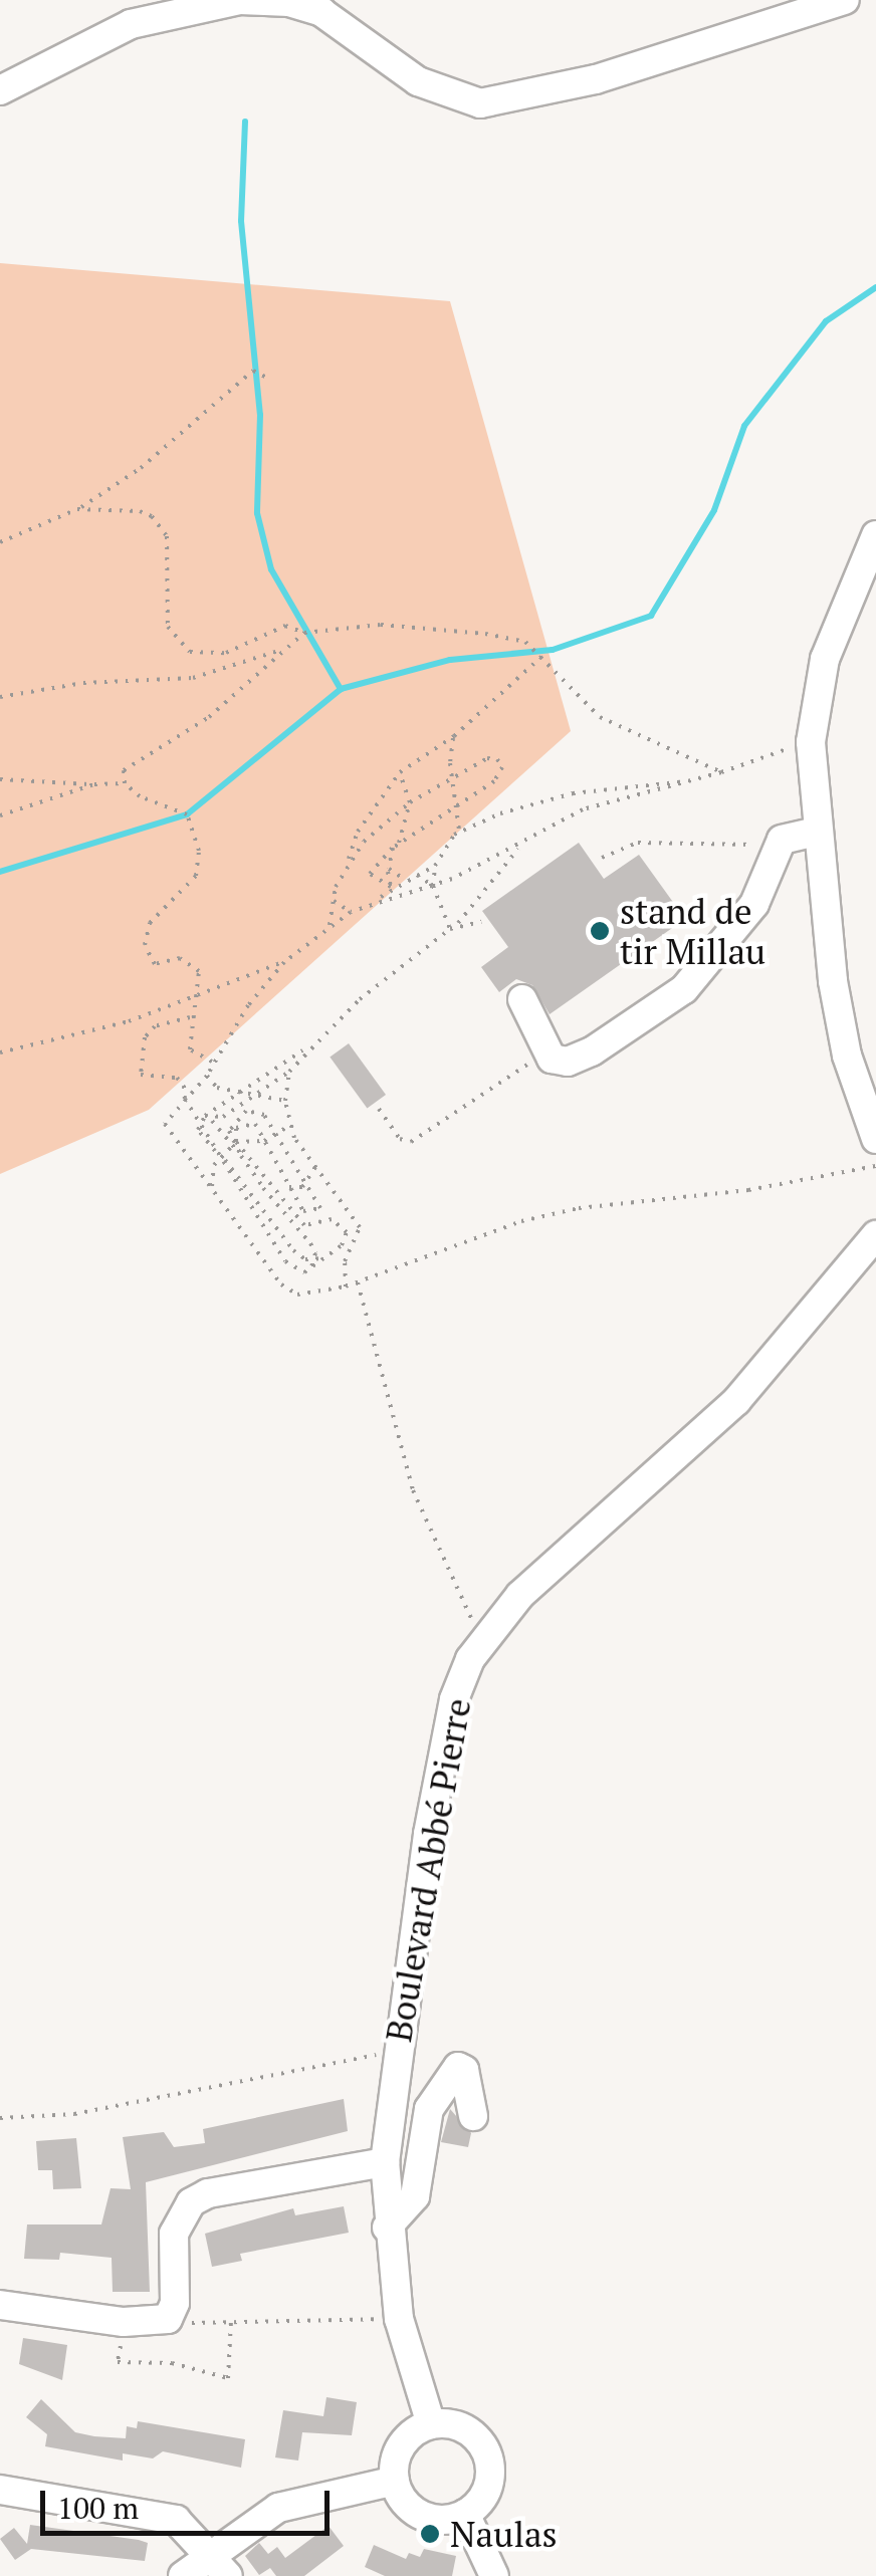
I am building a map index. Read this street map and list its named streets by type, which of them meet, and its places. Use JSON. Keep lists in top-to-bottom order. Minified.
{"streets":{"street":["Boulevard Abbé Pierre"]},"places":["stand de tir Millau","Naulas"],"scale_bar":"100 m"}
